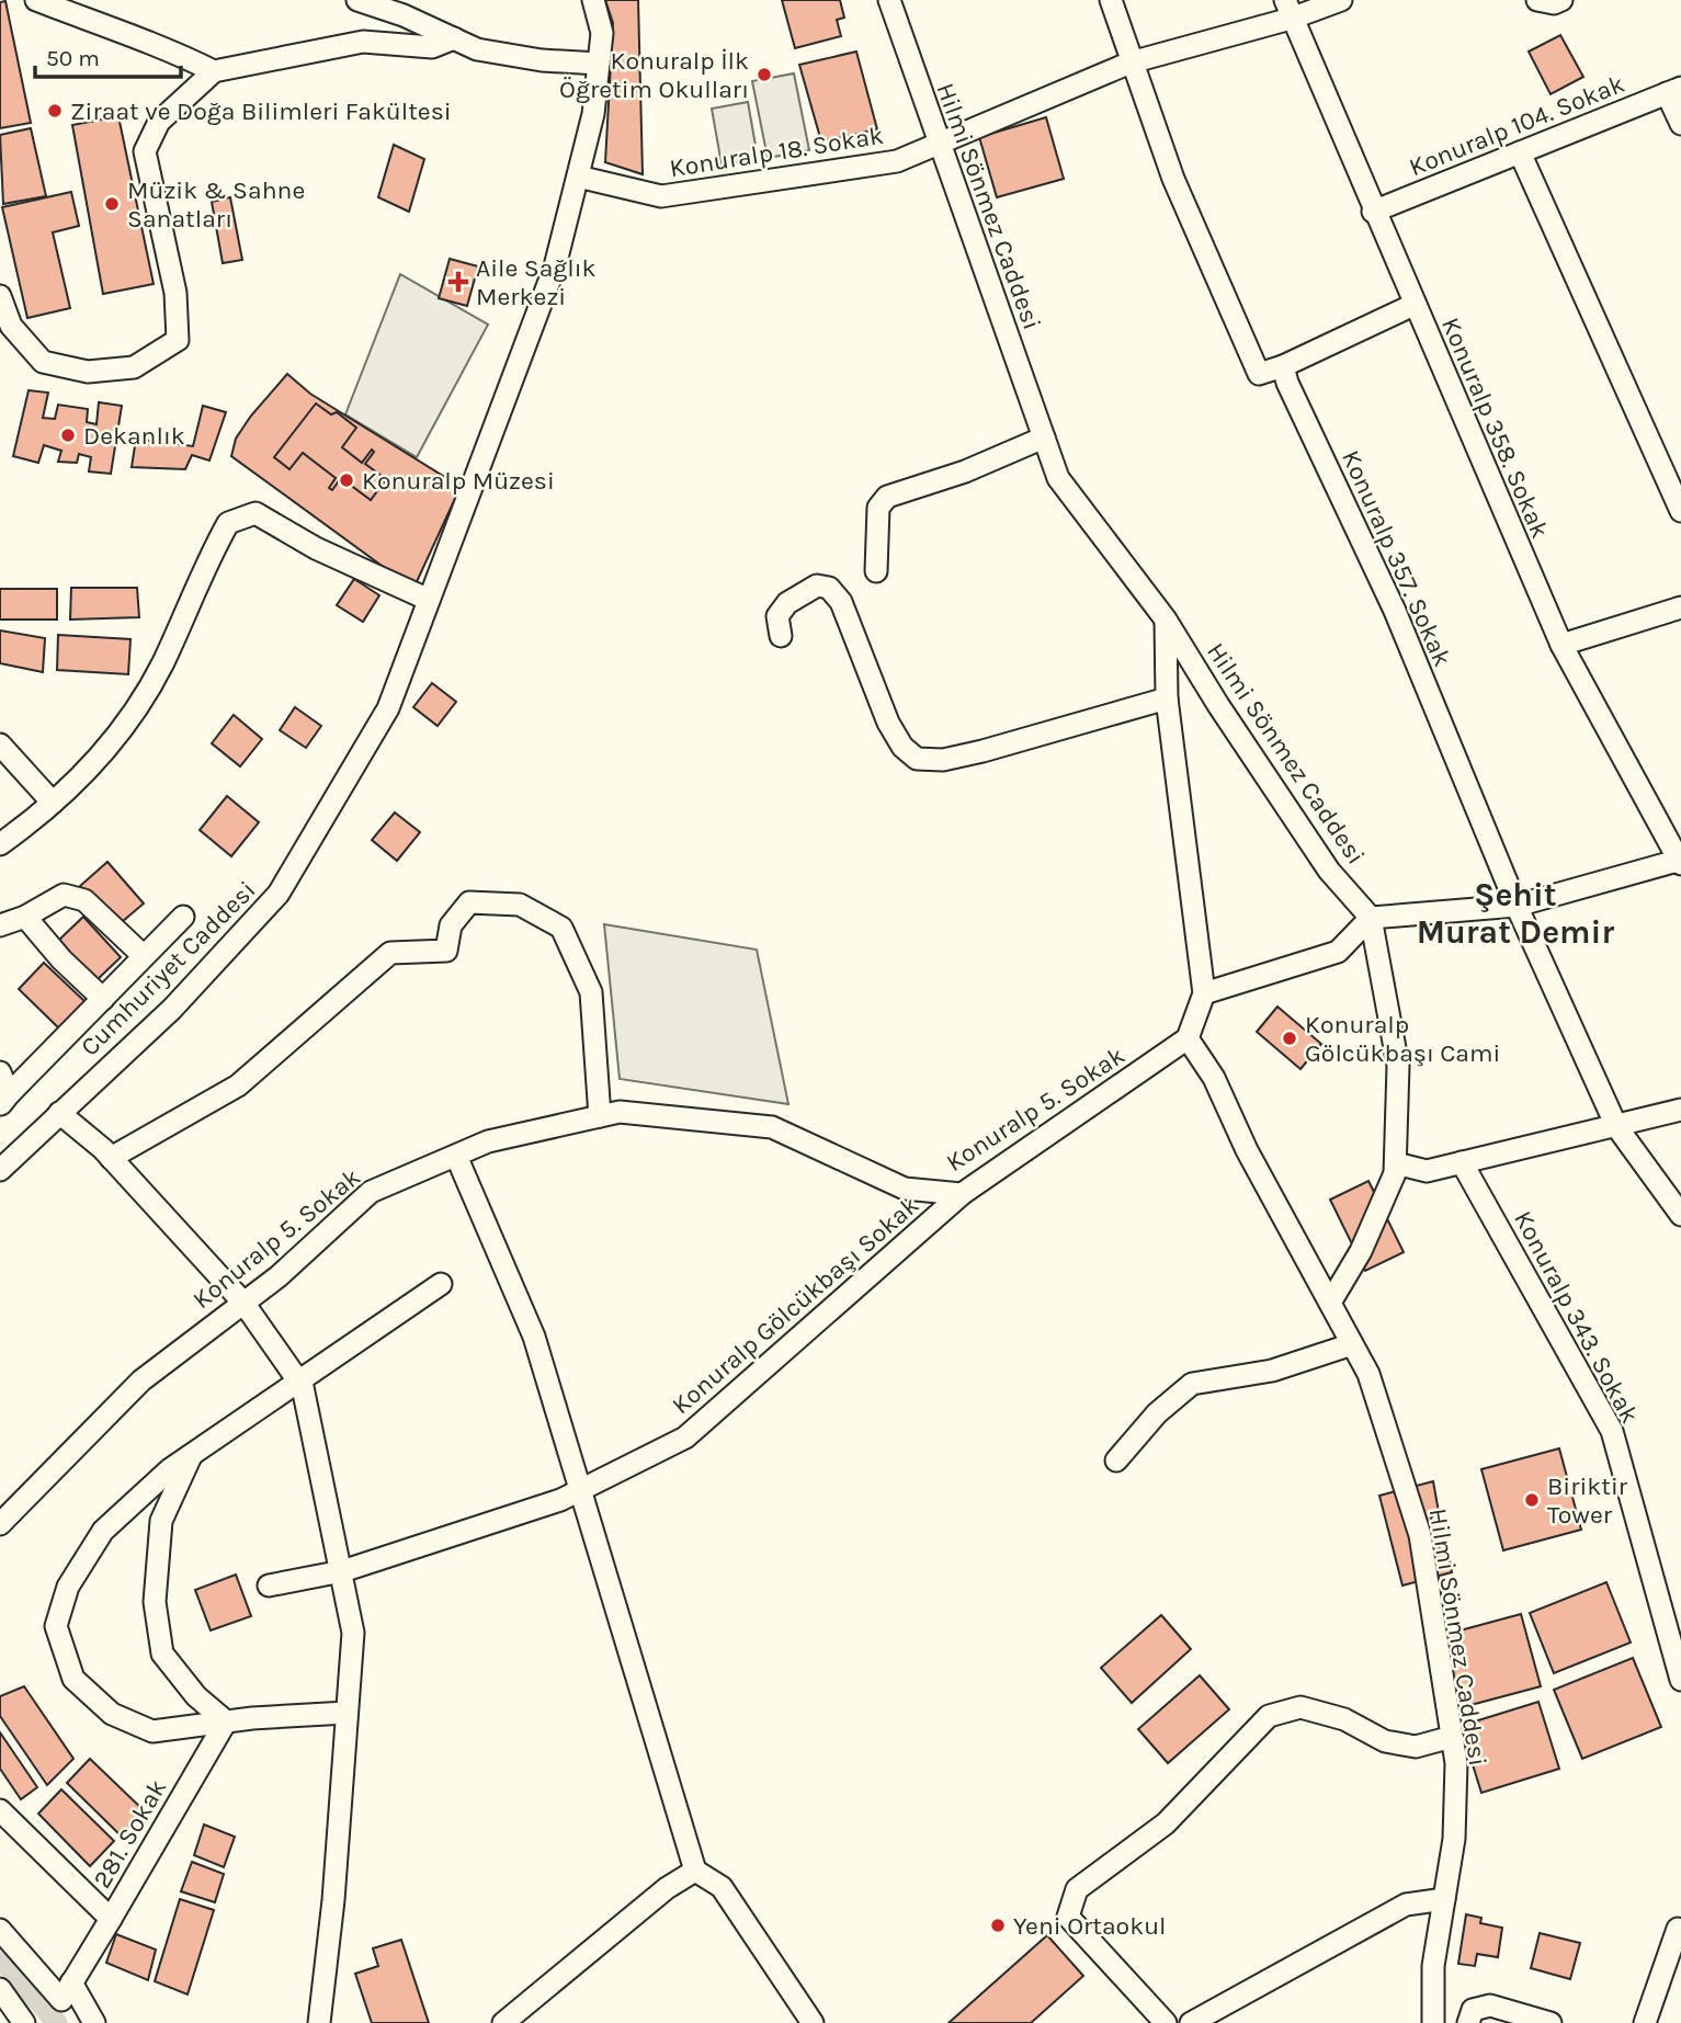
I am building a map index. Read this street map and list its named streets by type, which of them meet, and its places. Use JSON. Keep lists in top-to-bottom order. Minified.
{"streets":{"street":["Konuralp 104. Sokak","Konuralp 18. Sokak","Hilmi Sönmez Caddesi","Konuralp 358. Sokak","Konuralp 357. Sokak","Cumhuriyet Caddesi","Konuralp 5. Sokak","Konuralp Gölcükbaşı Sokak","Konuralp 343. Sokak","281. Sokak"]},"crossings":[["Konuralp 104. Sokak","Konuralp 358. Sokak"],["Konuralp 18. Sokak","Hilmi Sönmez Caddesi"],["Konuralp 18. Sokak","Konuralp 358. Sokak"],["Konuralp 18. Sokak","Cumhuriyet Caddesi"],["Hilmi Sönmez Caddesi","Konuralp 5. Sokak"],["Konuralp 5. Sokak","Konuralp Gölcükbaşı Sokak"]],"districts":["Şehit Murat Demir"],"places":{"other":["Konuralp İlk Öğretim Okulları","Ziraat ve Doğa Bilimleri Fakültesi","Müzik & Sahne Sanatları","Dekanlık","Konuralp Müzesi","Konuralp Gölcükbaşı Cami","Biriktir Tower","Yeni Ortaokul"],"health":["Aile Sağlık Merkezi"]},"scale_bar":"50 m"}
